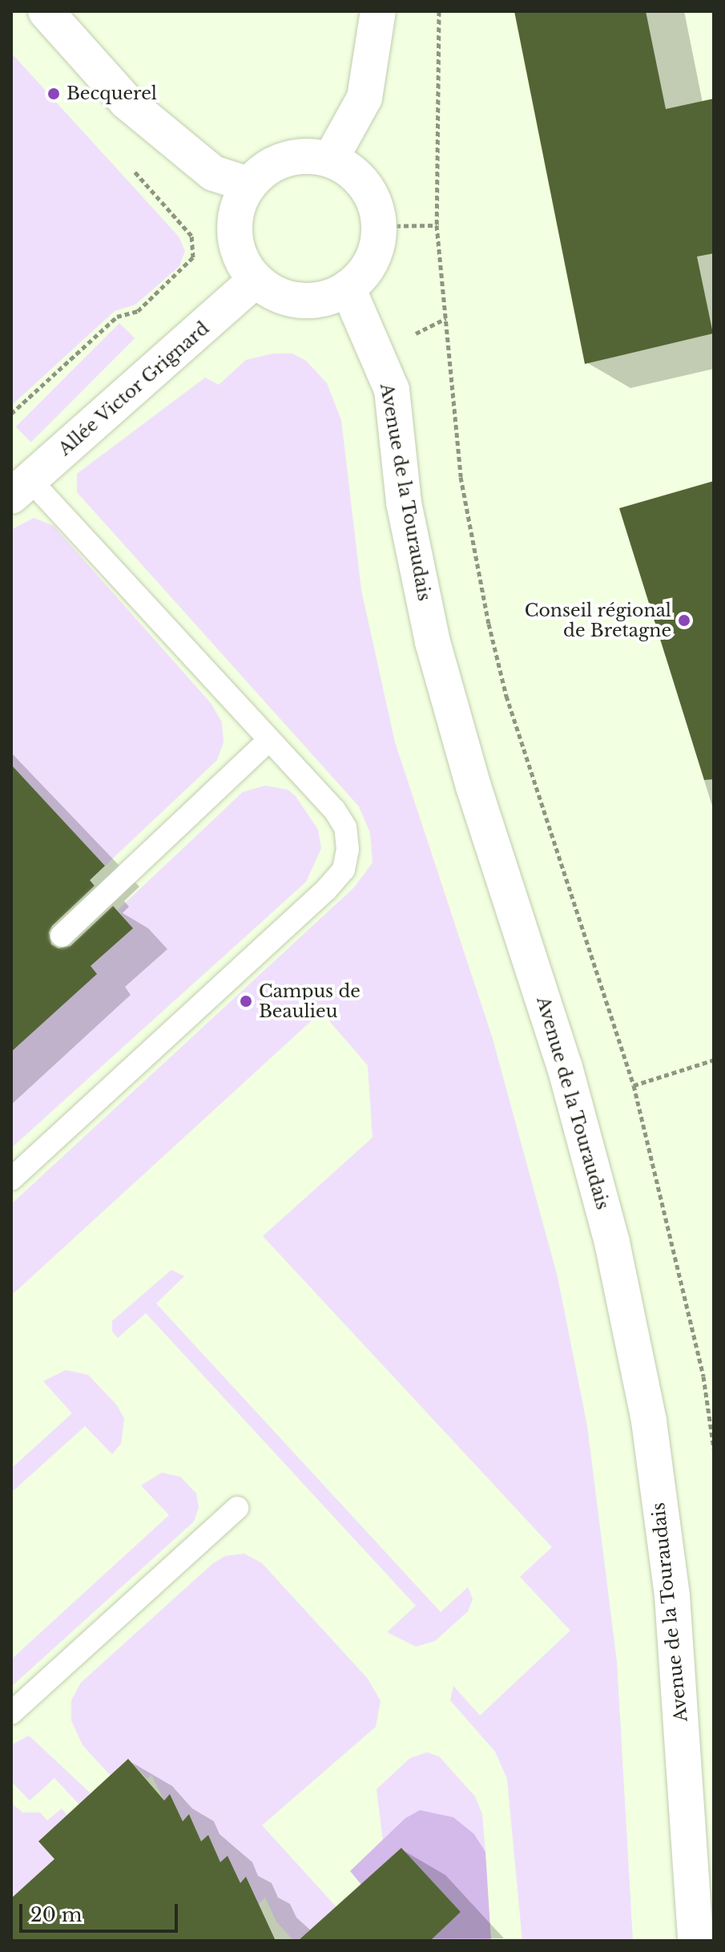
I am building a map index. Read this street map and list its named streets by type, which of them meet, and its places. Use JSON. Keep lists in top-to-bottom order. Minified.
{"streets":{"main road":["Allée Victor Grignard","Avenue de la Touraudais"]},"crossings":[["Allée Victor Grignard","Avenue de la Touraudais"]],"places":["Becquerel","Conseil régional de Bretagne","Campus de Beaulieu"],"scale_bar":"20 m"}
